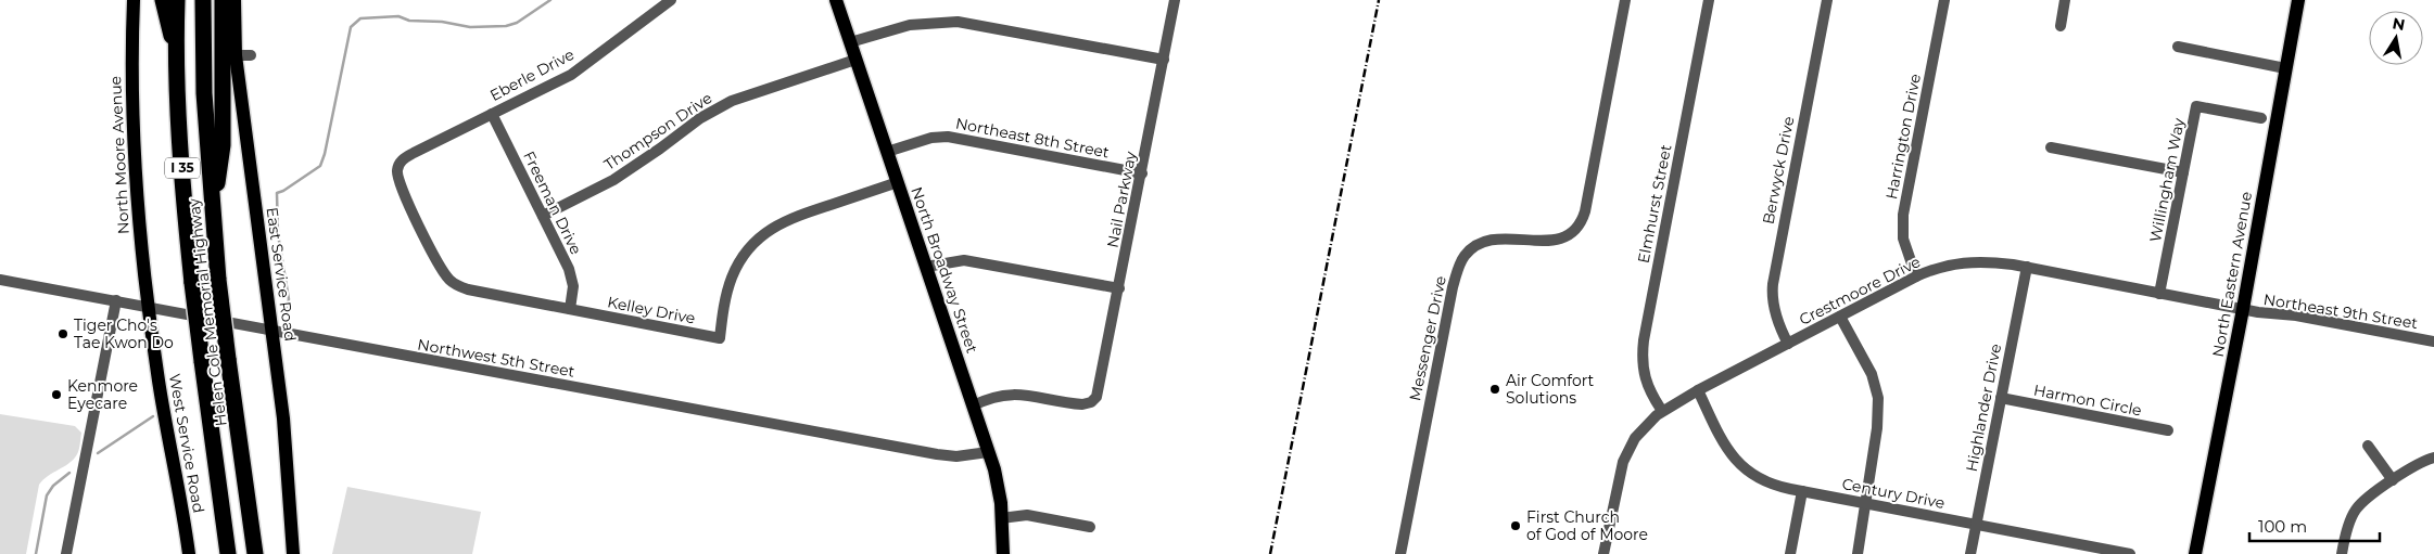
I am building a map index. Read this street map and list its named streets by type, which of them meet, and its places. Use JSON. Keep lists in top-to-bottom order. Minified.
{"streets":{"highway":["I 35","Helen Cole Memorial Highway"],"main road":["North Moore Avenue","North Broadway Street","East Service Road","North Eastern Avenue","West Service Road"],"street":["Eberle Drive","Thompson Drive","Harrington Drive","Northeast 8th Street","Berwyck Drive","Willingham Way","Nail Parkway","Freeman Drive","Elmhurst Street","Crestmoore Drive","Kelley Drive","Northeast 9th Street","Messenger Drive","Northwest 5th Street","Harmon Circle","Highlander Drive","Century Drive"]},"crossings":[["Eberle Drive","Freeman Drive"],["Eberle Drive","Kelley Drive"],["Thompson Drive","Freeman Drive"],["Thompson Drive","North Broadway Street"],["Harrington Drive","Crestmoore Drive"],["Northeast 8th Street","Nail Parkway"],["Northeast 8th Street","North Broadway Street"],["North Moore Avenue","Northwest 5th Street"],["North Moore Avenue","West Service Road"],["Berwyck Drive","Crestmoore Drive"],["Willingham Way","Crestmoore Drive"],["Nail Parkway","North Broadway Street"],["Freeman Drive","Kelley Drive"],["Elmhurst Street","Crestmoore Drive"],["North Broadway Street","Kelley Drive"],["North Broadway Street","Northwest 5th Street"],["East Service Road","Northwest 5th Street"],["North Eastern Avenue","Crestmoore Drive"],["North Eastern Avenue","Northeast 9th Street"],["Crestmoore Drive","Northeast 9th Street"],["Crestmoore Drive","Highlander Drive"],["Crestmoore Drive","Century Drive"],["Northwest 5th Street","West Service Road"],["Harmon Circle","Highlander Drive"],["Highlander Drive","Century Drive"]],"places":["Tiger Cho's Tae Kwon Do","Air Comfort Solutions","Kenmore Eyecare","First Church of God of Moore"],"scale_bar":"100 m","north":"top"}
